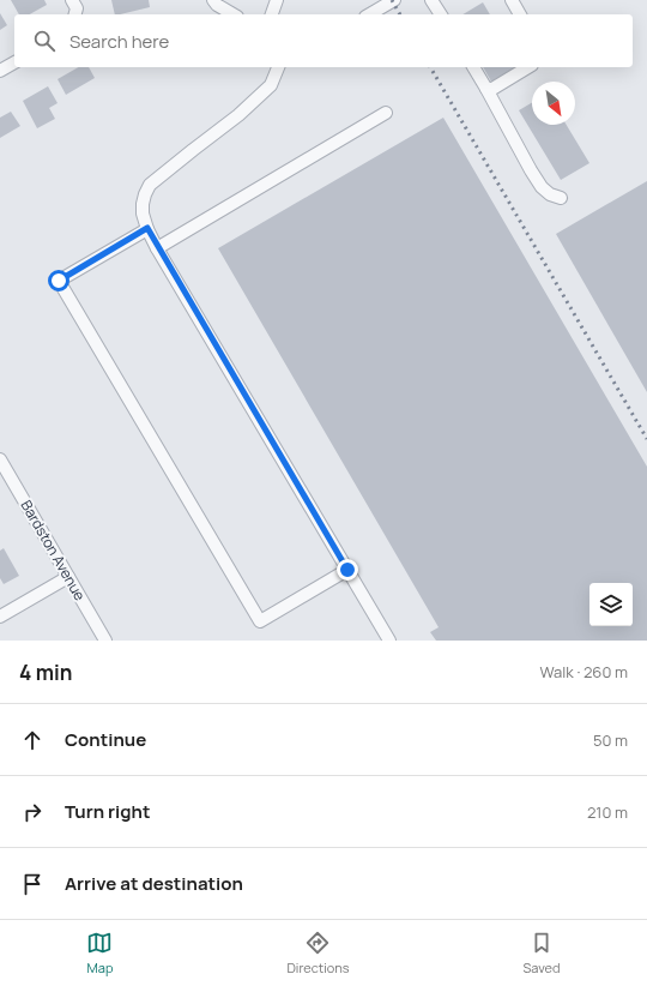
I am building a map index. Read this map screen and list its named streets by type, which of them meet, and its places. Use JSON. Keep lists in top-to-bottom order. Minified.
{"streets":{"street":["Bardston Avenue"]},"north":"bottom right","page":{"search":"Search here","heading":["4 min","Walk · 260 m"],"list":[["Continue","50 m"],["Turn right","210 m"],"Arrive at destination"],"nav":["Map","Directions","Saved"]}}
